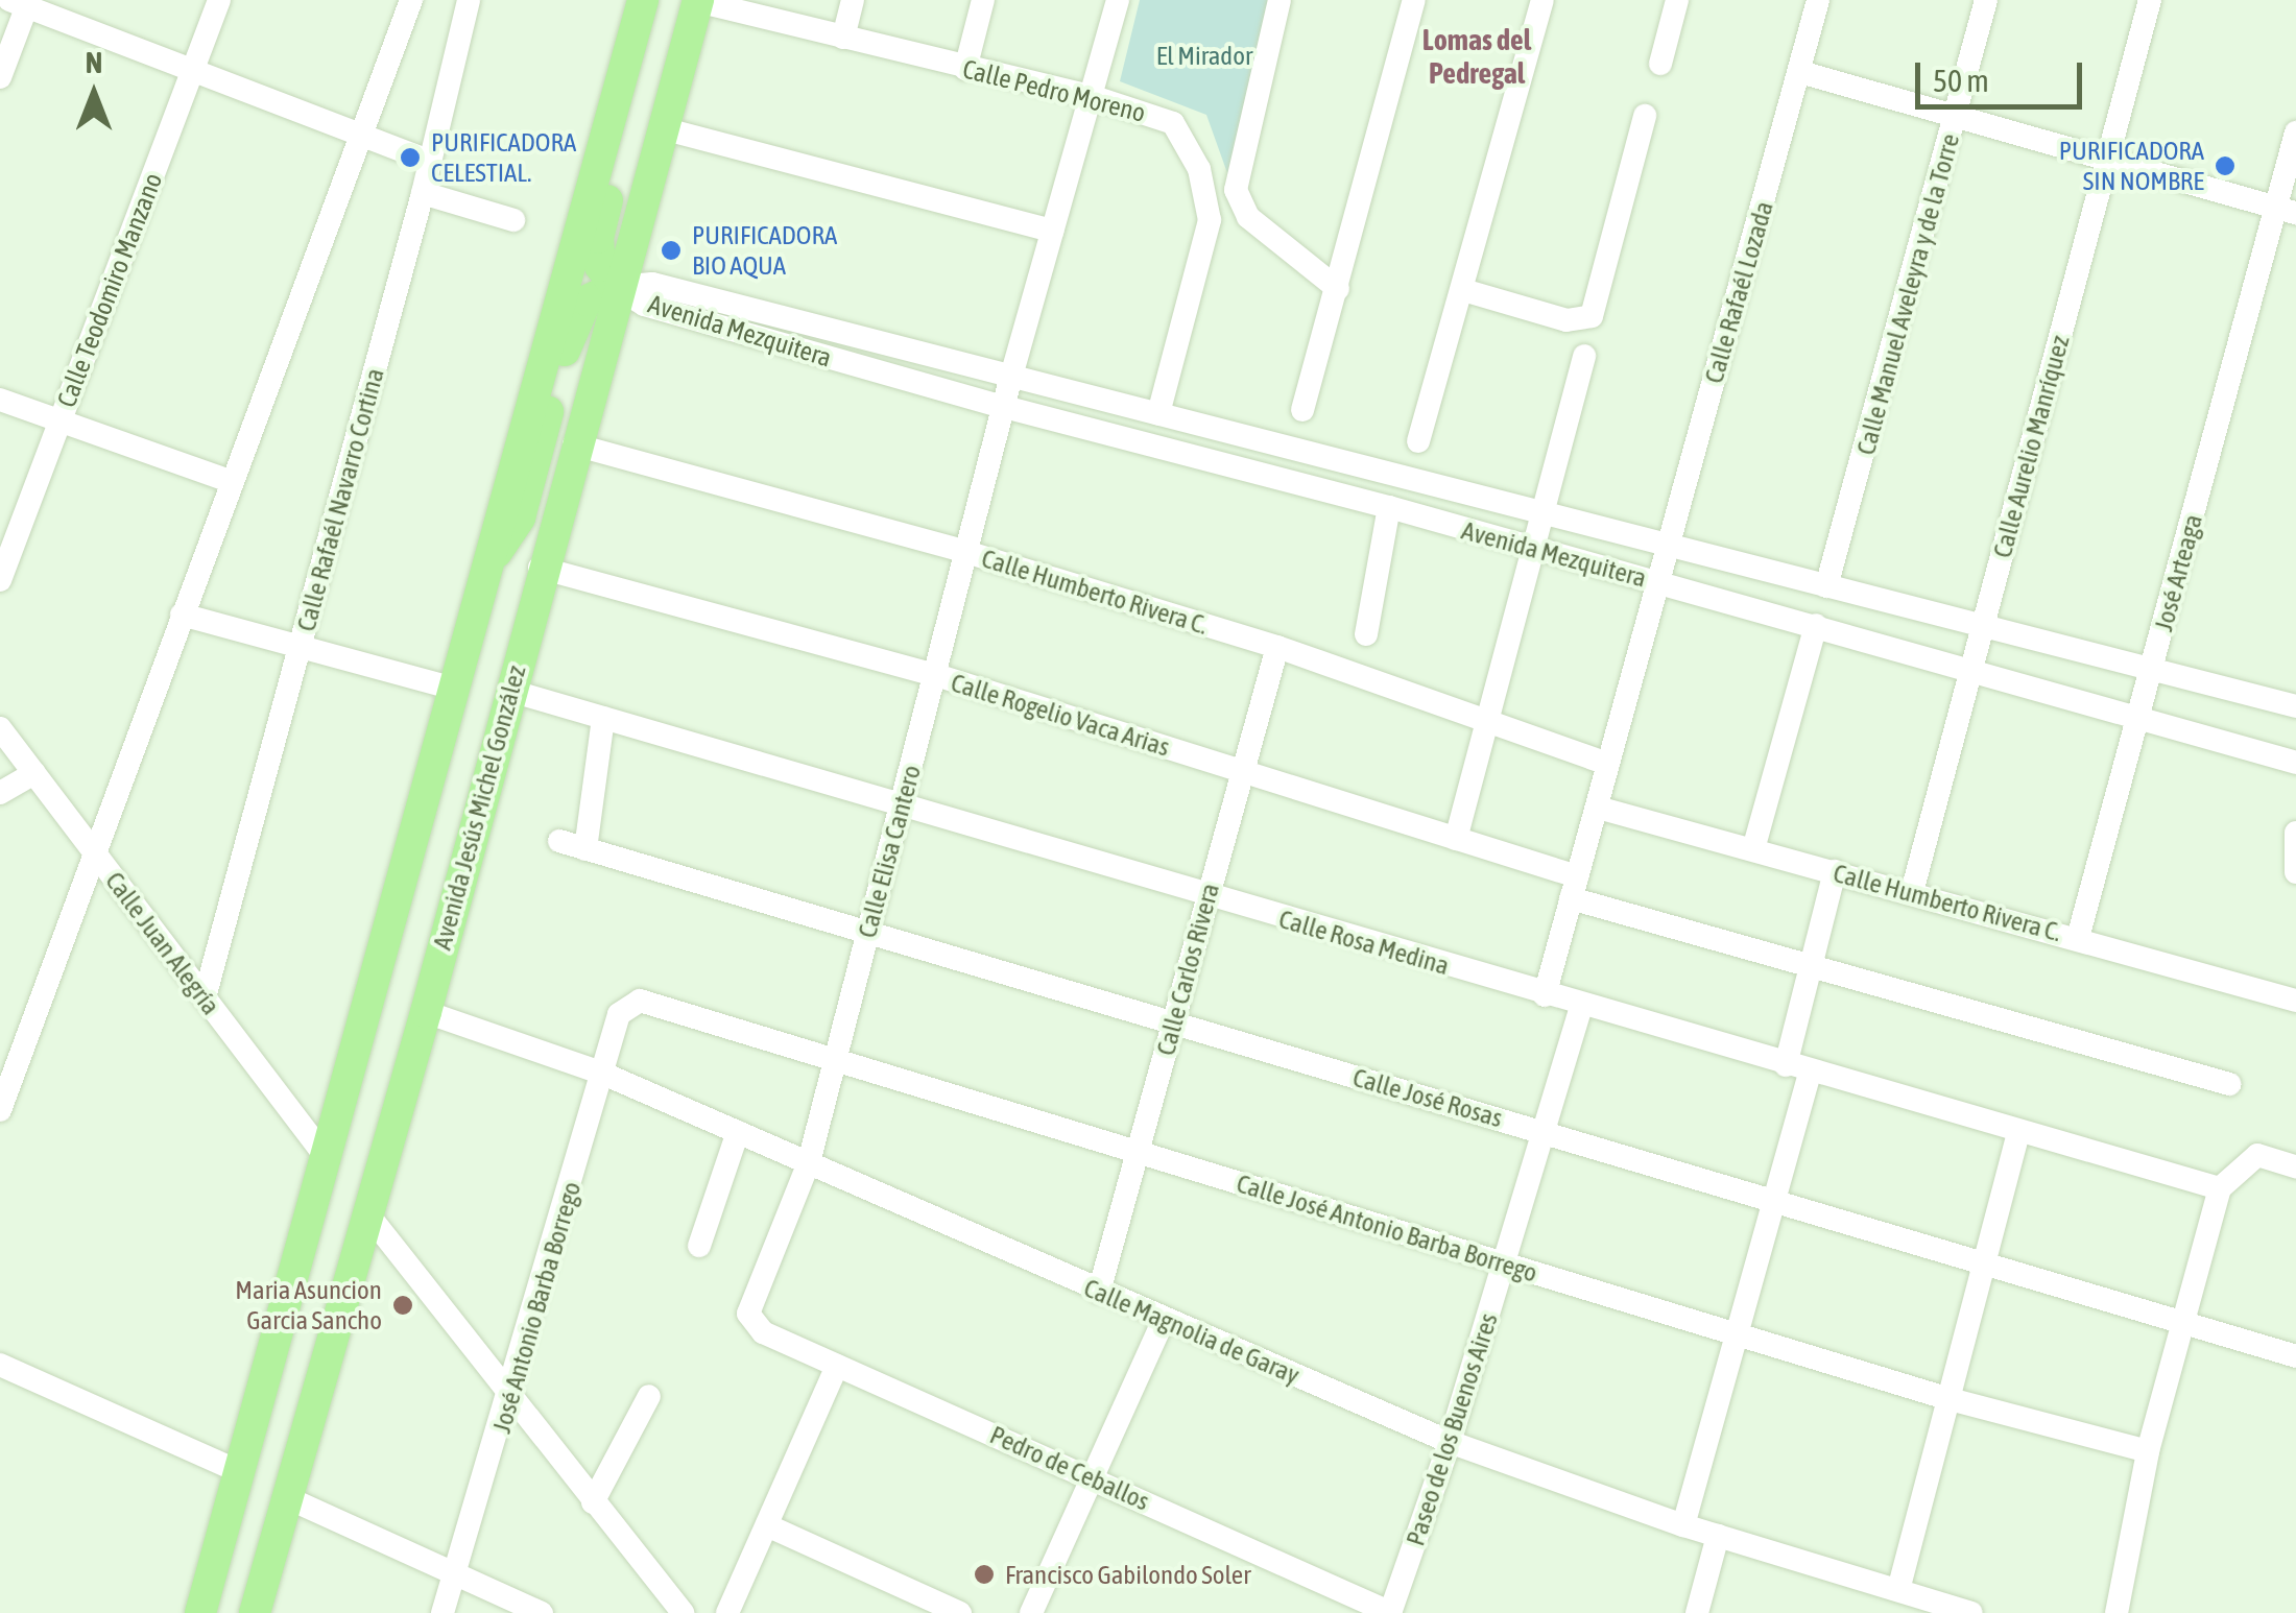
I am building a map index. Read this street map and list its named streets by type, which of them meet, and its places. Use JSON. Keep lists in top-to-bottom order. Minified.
{"streets":{"main road":["Avenida Jesús Michel González"],"street":["Calle Pedro Moreno","Calle Teodomiro Manzano","Calle Rafaél Lozada","Calle Manuel Aveleyra y de la Torre","Avenida Mezquitera","Calle Aurelio Manríquez","Calle Rafaél Navarro Cortina","José Arteaga","Calle Humberto Rivera C.","Calle Rogelio Vaca Arias","Calle Elisa Cantero","Calle Rosa Medina","Calle Juan Alegría","Calle Carlos Rivera","Calle José Rosas","Calle José Antonio Barba Borrego","José Antonio Barba Borrego","Calle Magnolia de Garay","Paseo de los Buenos Aires","Pedro de Ceballos"]},"crossings":[["Calle Pedro Moreno","Avenida Mezquitera"],["Calle Pedro Moreno","Avenida Jesús Michel González"],["Calle Pedro Moreno","Calle Elisa Cantero"],["Calle Rafaél Lozada","Avenida Mezquitera"],["Calle Rafaél Lozada","Calle Humberto Rivera C."],["Calle Rafaél Lozada","Calle Rogelio Vaca Arias"],["Calle Rafaél Lozada","Calle Rosa Medina"],["Calle Manuel Aveleyra y de la Torre","Avenida Mezquitera"],["Avenida Mezquitera","Calle Aurelio Manríquez"],["Avenida Mezquitera","José Arteaga"],["Avenida Mezquitera","Avenida Jesús Michel González"],["Avenida Mezquitera","Calle Elisa Cantero"],["Calle Aurelio Manríquez","Calle Humberto Rivera C."],["Calle Rafaél Navarro Cortina","Calle Juan Alegría"],["José Arteaga","Calle Humberto Rivera C."],["Calle Humberto Rivera C.","Avenida Jesús Michel González"],["Calle Humberto Rivera C.","Calle Elisa Cantero"],["Calle Humberto Rivera C.","Calle Carlos Rivera"],["Calle Rogelio Vaca Arias","Avenida Jesús Michel González"],["Calle Rogelio Vaca Arias","Calle Elisa Cantero"],["Calle Rogelio Vaca Arias","Calle Carlos Rivera"],["Avenida Jesús Michel González","Calle Rosa Medina"],["Avenida Jesús Michel González","Calle Magnolia de Garay"],["Calle Elisa Cantero","Calle Rosa Medina"],["Calle Elisa Cantero","Calle José Rosas"],["Calle Elisa Cantero","Calle José Antonio Barba Borrego"],["Calle Elisa Cantero","Calle Magnolia de Garay"],["Calle Elisa Cantero","Pedro de Ceballos"],["Calle Rosa Medina","Calle Carlos Rivera"],["Calle Rosa Medina","Paseo de los Buenos Aires"],["Calle Carlos Rivera","Calle José Rosas"],["Calle Carlos Rivera","Calle José Antonio Barba Borrego"],["Calle Carlos Rivera","Calle Magnolia de Garay"],["Calle José Rosas","Paseo de los Buenos Aires"],["Calle José Antonio Barba Borrego","José Antonio Barba Borrego"],["Calle José Antonio Barba Borrego","Paseo de los Buenos Aires"],["José Antonio Barba Borrego","Calle Magnolia de Garay"],["Calle Magnolia de Garay","Paseo de los Buenos Aires"],["Paseo de los Buenos Aires","Pedro de Ceballos"]],"districts":["Lomas del Pedregal"],"parks":["El Mirador"],"places":["PURIFICADORA CELESTIAL.","PURIFICADORA SIN NOMBRE","PURIFICADORA BIO AQUA","Maria Asuncion Garcia Sancho","Francisco Gabilondo Soler"],"scale_bar":"50 m","north":"top"}
